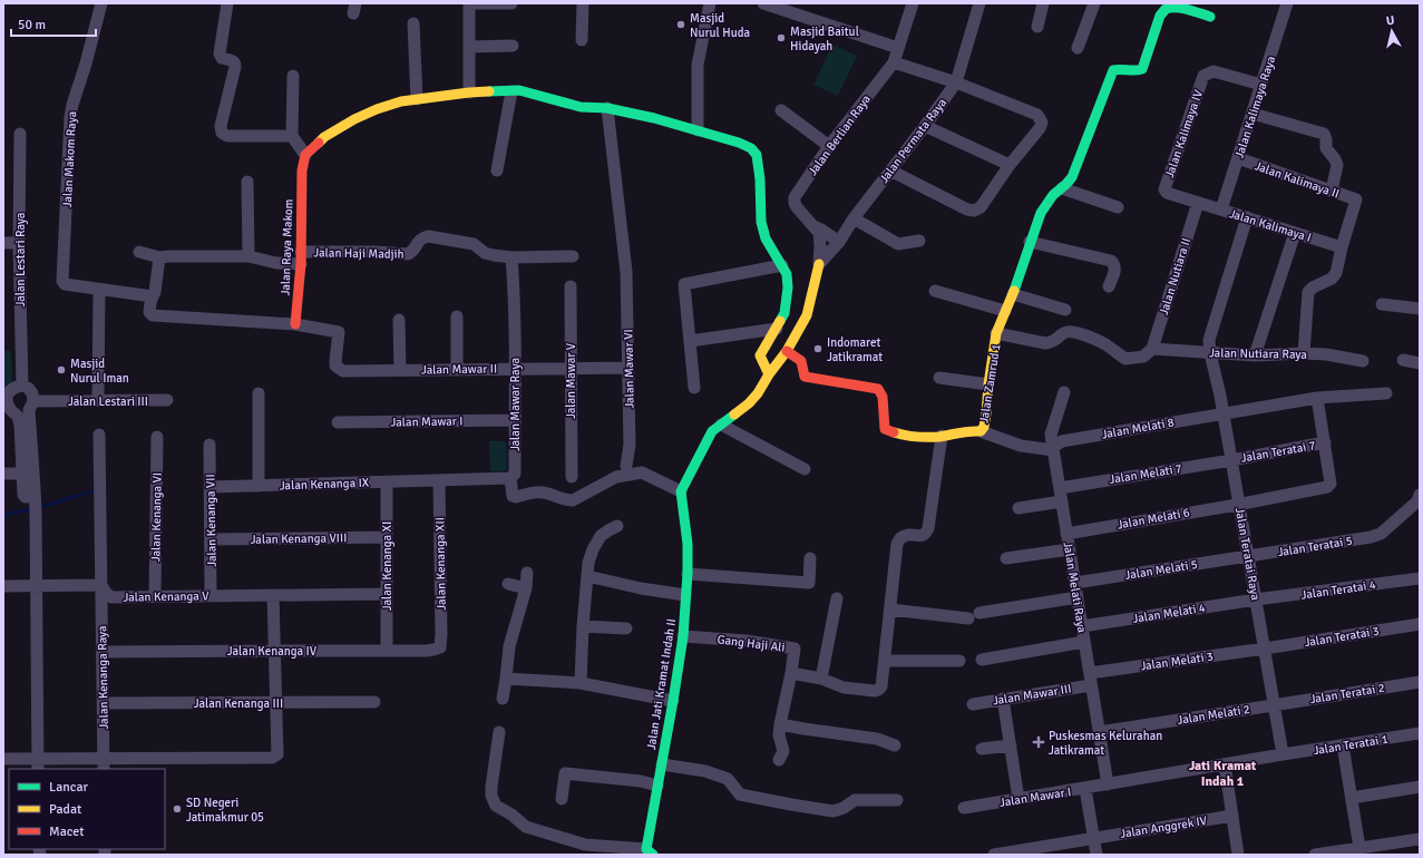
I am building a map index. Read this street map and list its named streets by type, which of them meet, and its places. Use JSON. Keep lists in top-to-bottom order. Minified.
{"streets":{"street":["Jalan Kalimaya Raya","Jalan Kalimaya IV","Jalan Berlian Raya","Jalan Permata Raya","Jalan Makom Raya","Jalan Kalimaya II","Jalan Kalimaya I","Jalan Raya Makom","Jalan Haji Madjih","Jalan Lestari Raya","Jalan Nutiara II","Jalan Nutiara Raya","Jalan Mawar II","Jalan Mawar VI","Jalan Mawar V","Jalan Zamrud 1","Jalan Lestari III","Jalan Mawar Raya","Jalan Mawar I","Jalan Melati 8","Jalan Teratai 7","Jalan Melati 7","Jalan Kenanga IX","Jalan Kenanga VI","Jalan Melati 6","Jalan Kenanga VII","Jalan Kenanga VIII","Jalan Teratai 5","Jalan Teratai Raya","Jalan Kenanga XII","Jalan Kenanga XI","Jalan Melati 5","Jalan Melati Raya","Jalan Teratai 4","Jalan Kenanga V","Jalan Melati 4","Jalan Teratai 3","Gang Haji Ali","Jalan Kenanga IV","Jalan Melati 3","Jalan Kenanga Raya","Jalan Jati Kramat Indah II","Jalan Teratai 2","Jalan Mawar III","Jalan Kenanga III","Jalan Melati 2","Jalan Teratai 1","Jalan Anggrek IV"]},"crossings":[["Jalan Kalimaya Raya","Jalan Kalimaya IV"],["Jalan Kalimaya Raya","Jalan Kalimaya II"],["Jalan Kalimaya Raya","Jalan Kalimaya I"],["Jalan Kalimaya IV","Jalan Kalimaya I"],["Jalan Kalimaya IV","Jalan Nutiara II"],["Jalan Berlian Raya","Jalan Permata Raya"],["Jalan Kalimaya II","Jalan Kalimaya I"],["Jalan Kalimaya I","Jalan Nutiara II"],["Jalan Kalimaya I","Jalan Teratai Raya"],["Jalan Raya Makom","Jalan Haji Madjih"],["Jalan Raya Makom","Jalan Mawar II"],["Jalan Haji Madjih","Jalan Mawar Raya"],["Jalan Nutiara II","Jalan Nutiara Raya"],["Jalan Nutiara Raya","Jalan Teratai Raya"],["Jalan Mawar II","Jalan Mawar VI"],["Jalan Mawar II","Jalan Mawar V"],["Jalan Mawar II","Jalan Mawar Raya"],["Jalan Mawar Raya","Jalan Mawar I"],["Jalan Mawar I","Jalan Melati Raya"],["Jalan Mawar I","Jalan Teratai 1"],["Jalan Melati 8","Jalan Teratai Raya"],["Jalan Melati 8","Jalan Melati Raya"],["Jalan Teratai 7","Jalan Melati 7"],["Jalan Teratai 7","Jalan Melati 6"],["Jalan Teratai 7","Jalan Teratai Raya"],["Jalan Melati 7","Jalan Teratai Raya"],["Jalan Melati 7","Jalan Melati Raya"],["Jalan Kenanga IX","Jalan Kenanga VII"],["Jalan Kenanga IX","Jalan Kenanga XII"],["Jalan Kenanga IX","Jalan Kenanga XI"],["Jalan Kenanga VI","Jalan Kenanga V"],["Jalan Melati 6","Jalan Teratai Raya"],["Jalan Melati 6","Jalan Melati Raya"],["Jalan Kenanga VII","Jalan Kenanga VIII"],["Jalan Kenanga VII","Jalan Kenanga V"],["Jalan Kenanga VIII","Jalan Kenanga XI"],["Jalan Teratai 5","Jalan Teratai Raya"],["Jalan Teratai 5","Jalan Melati 5"],["Jalan Teratai Raya","Jalan Melati 5"],["Jalan Teratai Raya","Jalan Teratai 4"],["Jalan Teratai Raya","Jalan Melati 4"],["Jalan Teratai Raya","Jalan Teratai 3"],["Jalan Teratai Raya","Jalan Melati 3"],["Jalan Teratai Raya","Jalan Teratai 2"],["Jalan Teratai Raya","Jalan Melati 2"],["Jalan Teratai Raya","Jalan Teratai 1"],["Jalan Kenanga XII","Jalan Kenanga IV"],["Jalan Kenanga XI","Jalan Kenanga V"],["Jalan Kenanga XI","Jalan Kenanga IV"],["Jalan Melati 5","Jalan Melati Raya"],["Jalan Melati Raya","Jalan Melati 4"],["Jalan Melati Raya","Jalan Melati 3"],["Jalan Melati Raya","Jalan Mawar III"],["Jalan Melati Raya","Jalan Melati 2"],["Jalan Teratai 4","Jalan Melati 4"],["Jalan Kenanga V","Jalan Kenanga Raya"],["Jalan Teratai 3","Jalan Melati 3"],["Gang Haji Ali","Jalan Jati Kramat Indah II"],["Jalan Kenanga IV","Jalan Kenanga Raya"],["Jalan Melati 3","Jalan Mawar III"],["Jalan Kenanga Raya","Jalan Kenanga III"],["Jalan Teratai 2","Jalan Melati 2"]],"districts":["Jati Kramat Indah 1"],"places":{"other":["Masjid Nurul Huda","Masjid Baitul Hidayah","Indomaret Jatikramat","Masjid Nurul Iman","SD Negeri Jatimakmur 05"],"health":["Puskesmas Kelurahan Jatikramat"]},"legend":["Lancar","Padat","Macet"],"scale_bar":"50 m","north":"top"}
